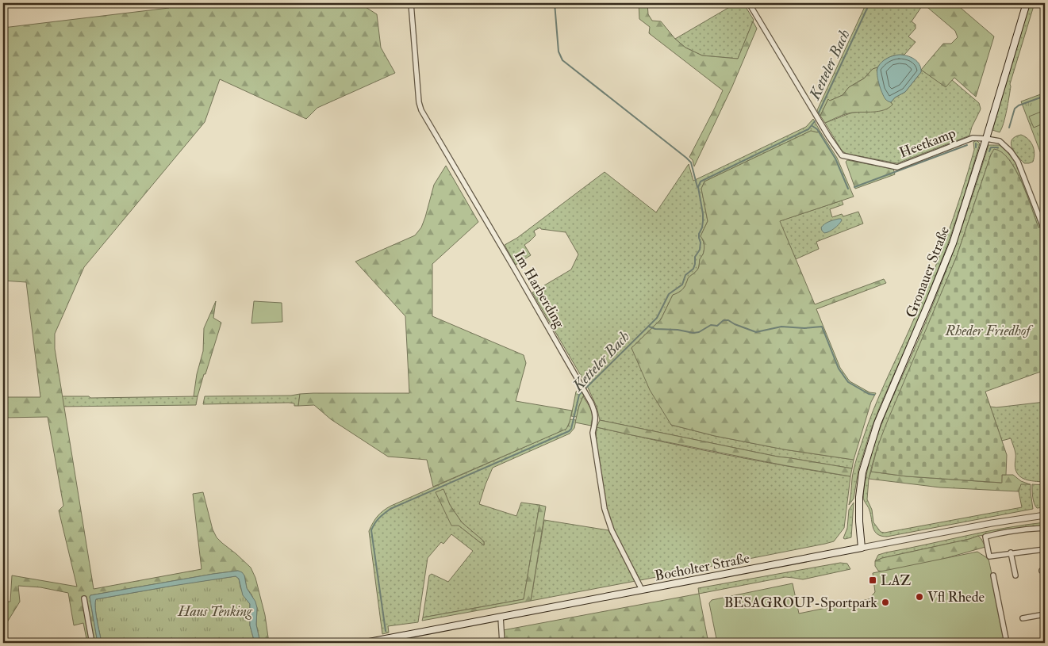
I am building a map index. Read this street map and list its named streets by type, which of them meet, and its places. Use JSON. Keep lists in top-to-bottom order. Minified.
{"streets":{"main road":["Gronauer Straße","Bocholter Straße"],"street":["Heetkamp","Im Harberding"]},"crossings":[["Heetkamp","Gronauer Straße"],["Gronauer Straße","Bocholter Straße"],["Im Harberding","Bocholter Straße"]],"water":["Ketteler Bach"],"parks":["Rheder Friedhof","Haus Tenking"],"places":{"transit":["LAZ"],"other":["Vfl Rhede","BESAGROUP-Sportpark"]}}
